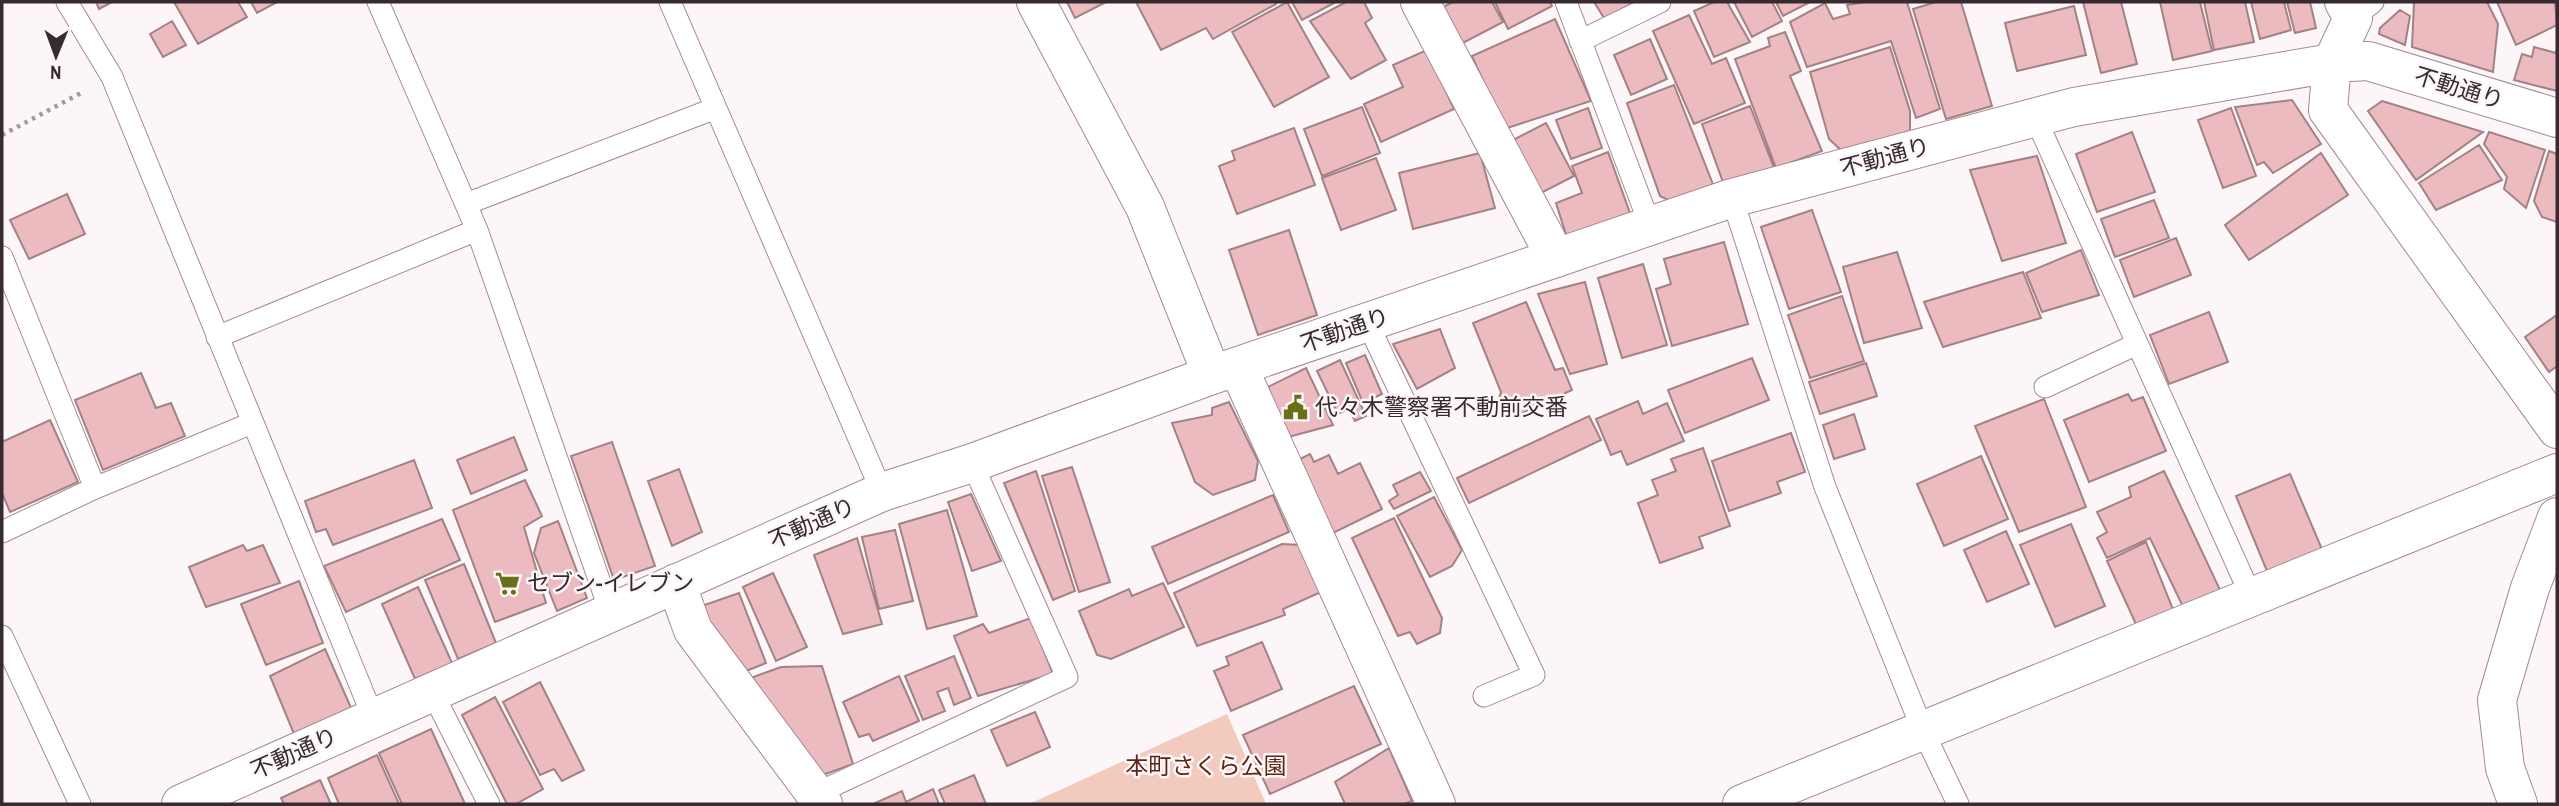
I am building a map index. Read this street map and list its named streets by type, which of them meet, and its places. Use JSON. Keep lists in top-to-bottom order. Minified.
{"streets":{"street":["不動通り"]},"parks":["本町さくら公園"],"places":{"public building":["代々木警察署不動前交番"],"supermarket":["セブン-イレブン"]},"north":"bottom"}
